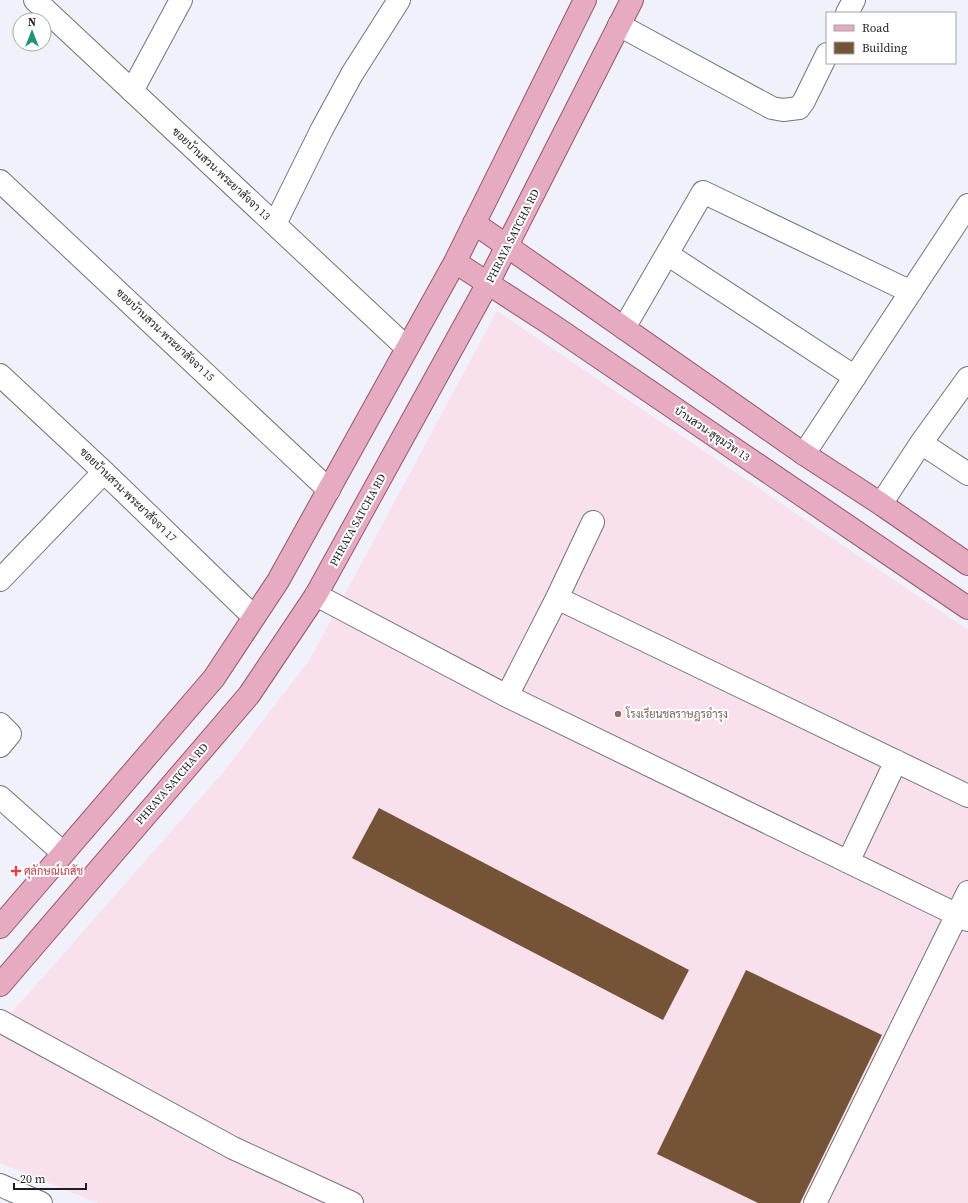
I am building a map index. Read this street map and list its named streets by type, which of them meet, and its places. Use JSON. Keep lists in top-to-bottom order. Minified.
{"streets":{"main road":["PHRAYA SATCHA RD","บ้านสวน-สุขุมวิท 13"],"street":["ซอยบ้านสวน-พระยาสัจจา 13","ซอยบ้านสวน-พระยาสัจจา 15","ซอยบ้านสวน-พระยาสัจจา 17"]},"crossings":[["PHRAYA SATCHA RD","บ้านสวน-สุขุมวิท 13"]],"places":{"other":["โรงเรียนชลราษฎรอำรุง"],"health":["ศุลักษณ์เภสัช"]},"legend":["Road","Building"],"scale_bar":"20 m","north":"top"}
